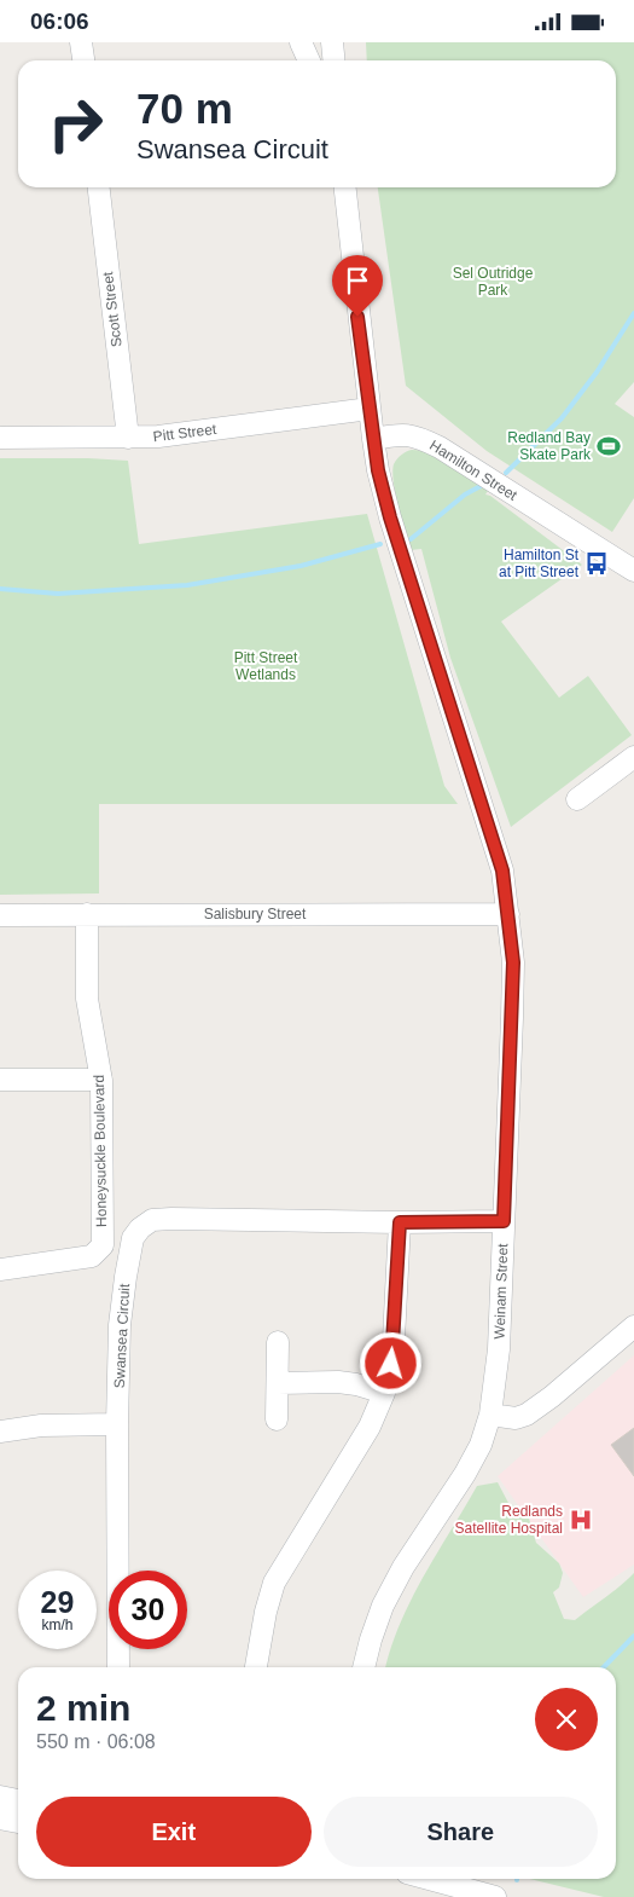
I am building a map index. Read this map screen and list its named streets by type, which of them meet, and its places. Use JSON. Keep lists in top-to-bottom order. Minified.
{"streets":{"street":["Scott Street","Pitt Street","Hamilton Street","Salisbury Street","Honeysuckle Boulevard","Weinam Street","Swansea Circuit"]},"crossings":[["Scott Street","Pitt Street"],["Salisbury Street","Honeysuckle Boulevard"],["Salisbury Street","Weinam Street"],["Weinam Street","Swansea Circuit"]],"parks":["Sel Outridge Park","Pitt Street Wetlands"],"places":{"sports":["Redland Bay Skate Park"],"bus stop":["Hamilton St at Pitt Street"],"hospital":["Redlands Satellite Hospital"]},"page":{"status":"06:06","turn":["70 m","Swansea Circuit"],"speed":"29 km/h","limit":"30","heading":["2 min","550 m · 06:08"],"buttons":["Exit","Share"]}}
